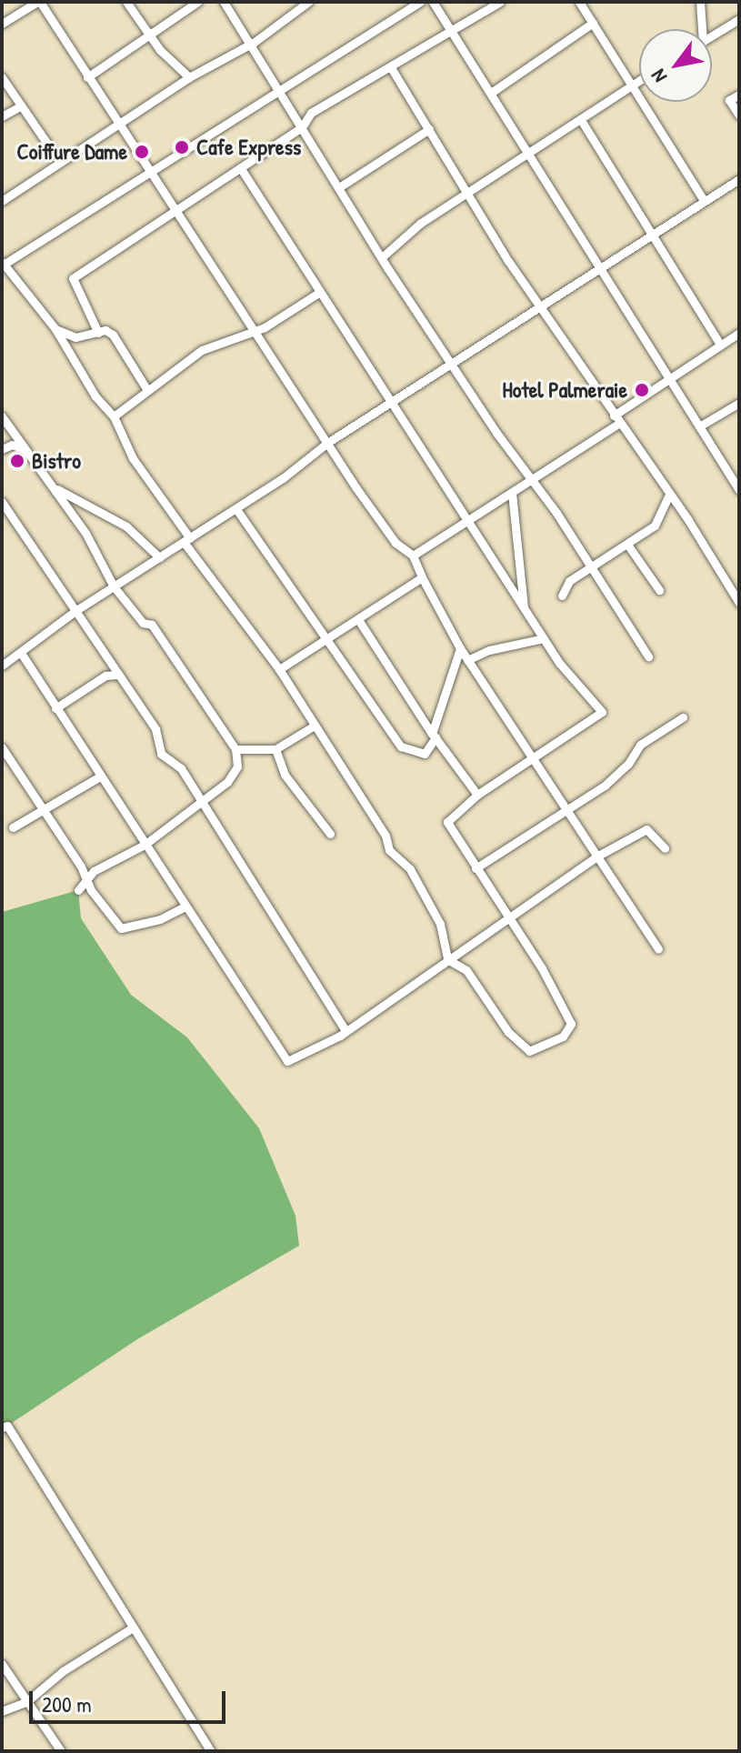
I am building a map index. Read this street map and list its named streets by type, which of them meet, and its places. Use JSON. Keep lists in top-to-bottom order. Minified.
{"places":["Cafe Express","Coiffure Dame","Hotel Palmeraie","Bistro"],"scale_bar":"200 m","north":"bottom left"}
